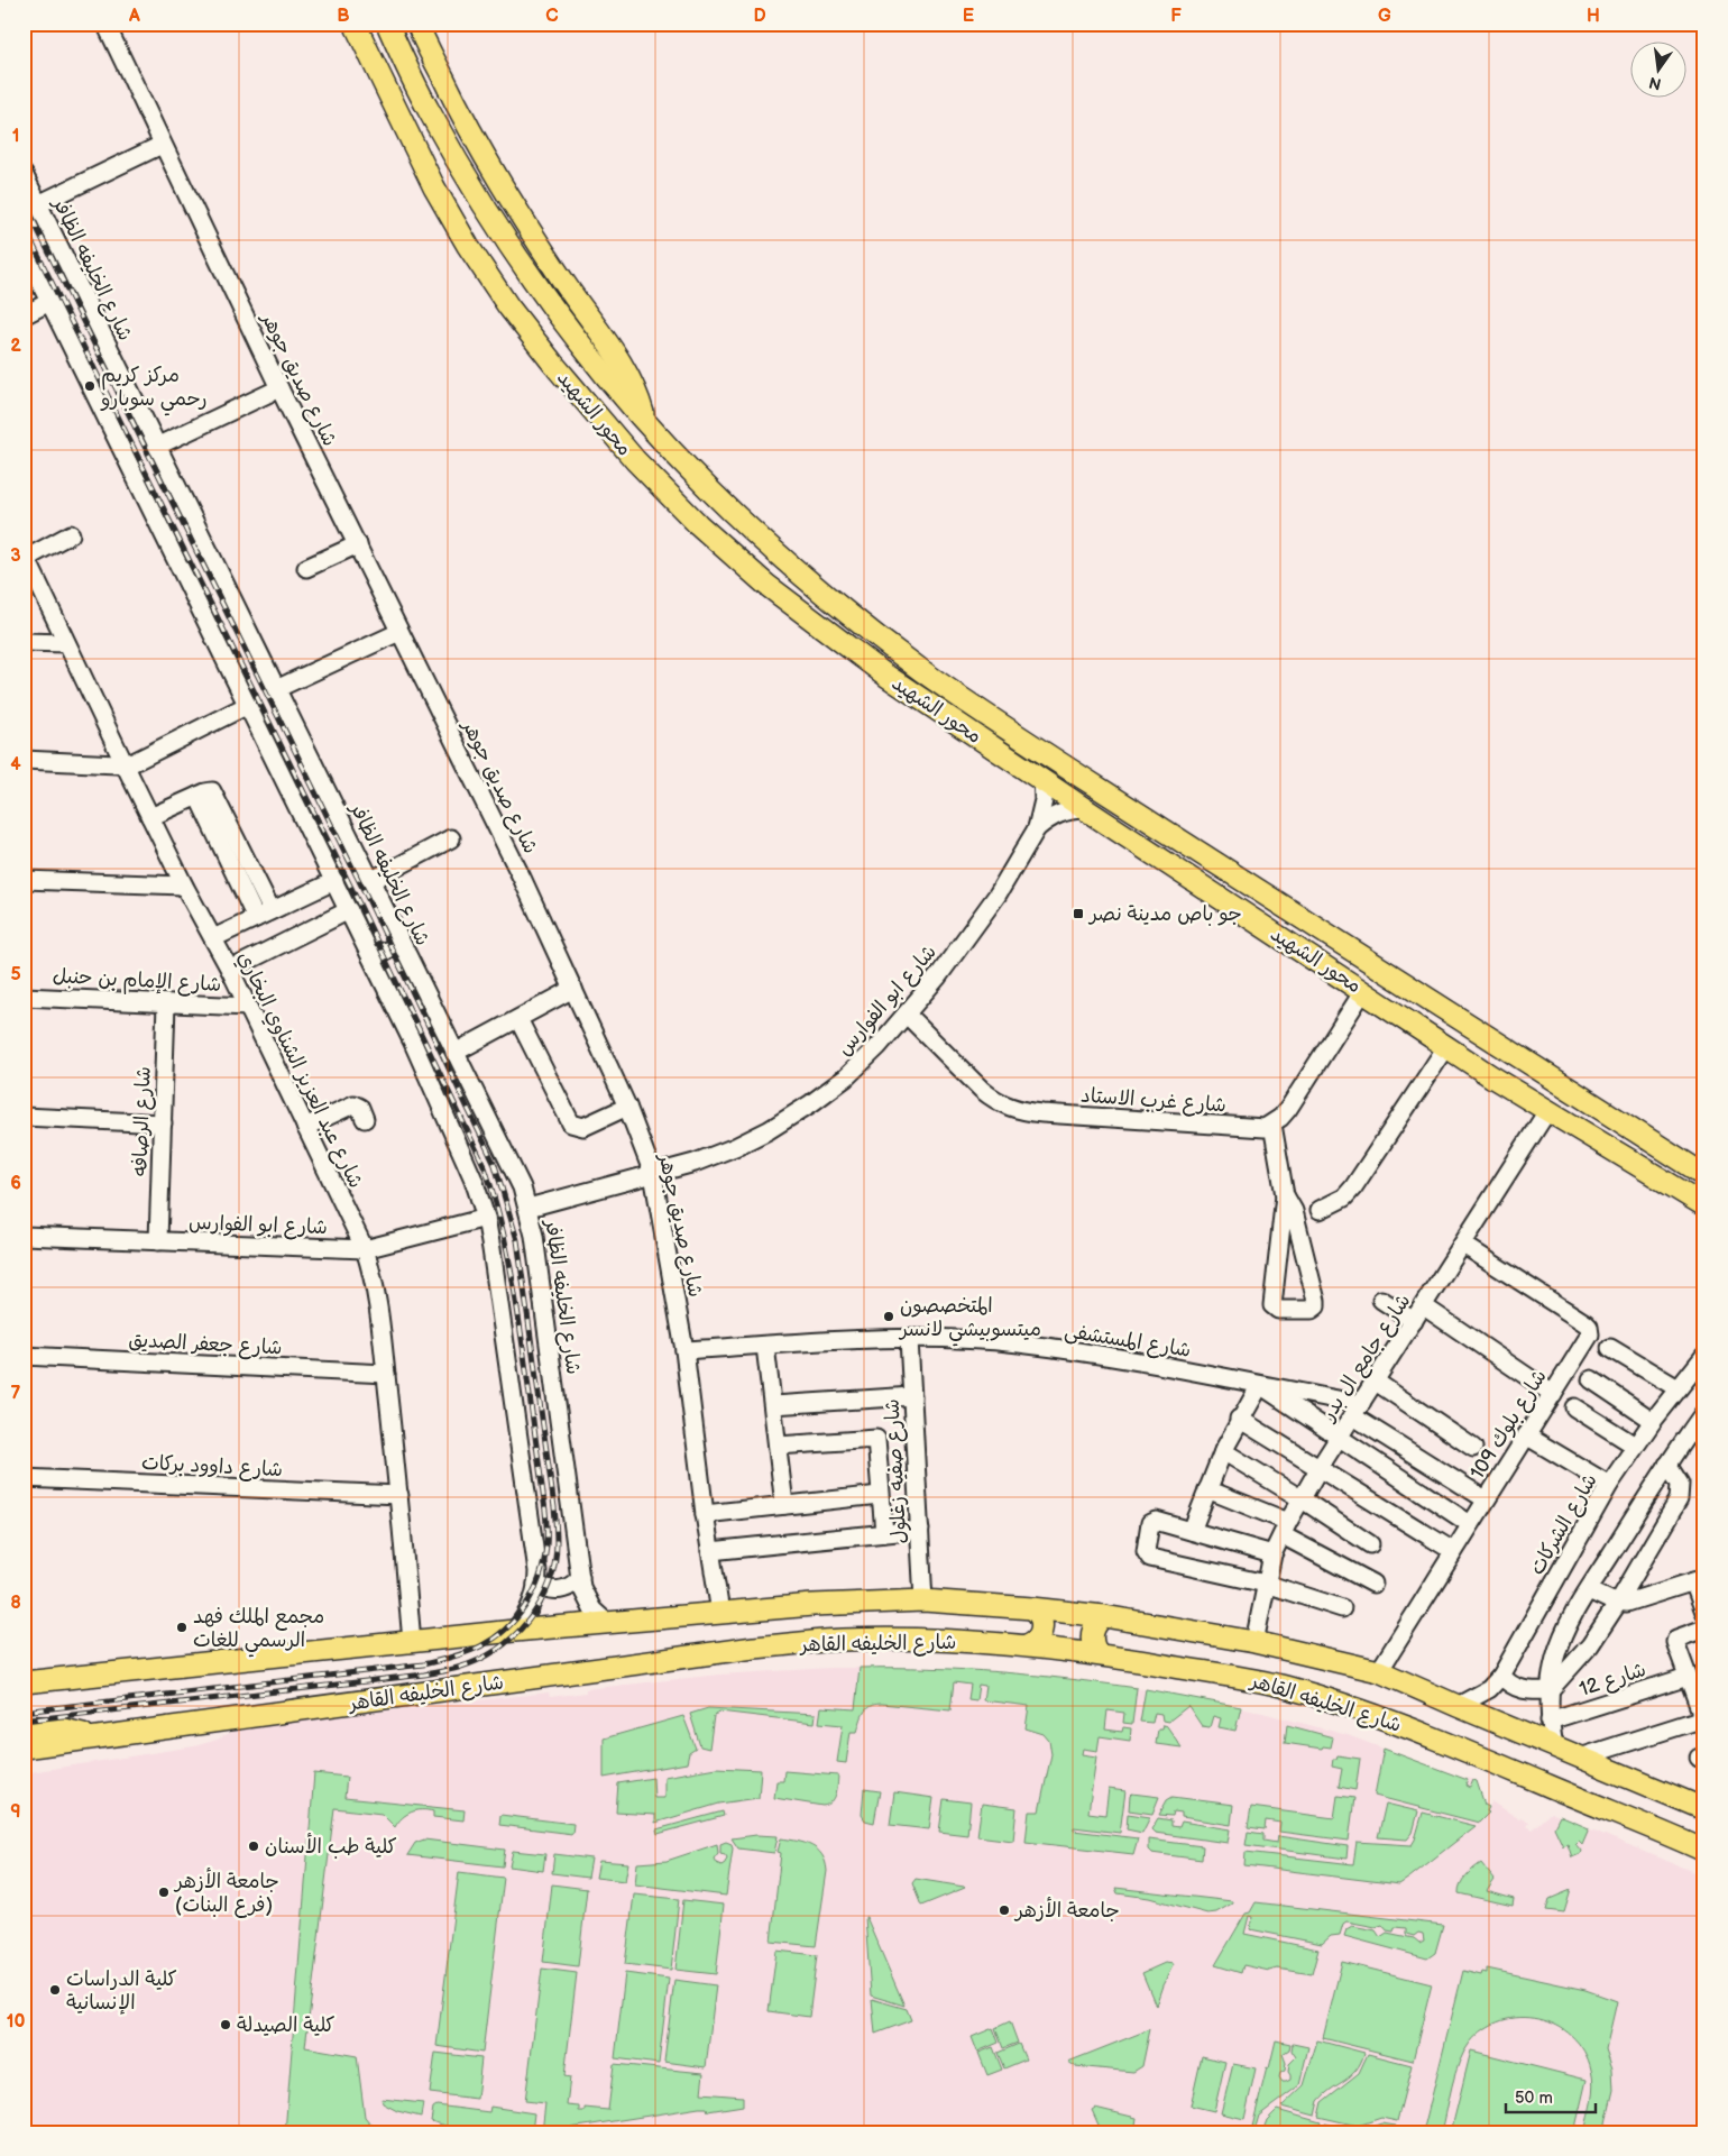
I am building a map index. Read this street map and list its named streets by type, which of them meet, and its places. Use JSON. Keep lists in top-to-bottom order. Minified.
{"streets":{"main road":["محور الشهيد","شارع الخليفه القاهر"],"street":["شارع الخليفه الظافر","شارع صديق جوهر","شارع الإمام بن حنبل","شارع ابو الفوارس","شارع عبد العزيز الشناوي البخاري","شارع غرب الاستاد","شارع الرصافه","شارع المستشفى","شارع جعفر الصديق","شارع جامع ال بدر","شارع بلوك 109","شارع داوود بركات","شارع صفيه زغلول","شارع الشركات","شارع 12"]},"crossings":[["شارع الخليفه الظافر","شارع ابو الفوارس"],["شارع الخليفه الظافر","شارع الخليفه القاهر"],["شارع صديق جوهر","شارع ابو الفوارس"],["شارع صديق جوهر","شارع المستشفى"],["شارع صديق جوهر","شارع الخليفه القاهر"],["محور الشهيد","شارع ابو الفوارس"],["محور الشهيد","شارع جامع ال بدر"],["شارع الإمام بن حنبل","شارع عبد العزيز الشناوي البخاري"],["شارع الإمام بن حنبل","شارع الرصافه"],["شارع ابو الفوارس","شارع عبد العزيز الشناوي البخاري"],["شارع ابو الفوارس","شارع غرب الاستاد"],["شارع ابو الفوارس","شارع الرصافه"],["شارع عبد العزيز الشناوي البخاري","شارع جعفر الصديق"],["شارع عبد العزيز الشناوي البخاري","شارع داوود بركات"],["شارع عبد العزيز الشناوي البخاري","شارع الخليفه القاهر"],["شارع المستشفى","شارع جامع ال بدر"],["شارع المستشفى","شارع صفيه زغلول"],["شارع جامع ال بدر","شارع بلوك 109"],["شارع جامع ال بدر","شارع الخليفه القاهر"],["شارع بلوك 109","شارع الخليفه القاهر"],["شارع صفيه زغلول","شارع الخليفه القاهر"],["شارع الشركات","شارع الخليفه القاهر"]],"places":{"other":["مركز كريم رحمي سوبارو","المتخصصون ميتسوبيشي لانسر","مجمع الملك فهد الرسمي للغات","كلية طب الأسنان","جامعة الأزهر (فرع البنات)","جامعة الأزهر","كلية الدراسات الإنسانية","كلية الصيدلة"],"transit":["جو باص مدينة نصر"]},"scale_bar":"50 m","north":"bottom","grid":{"columns":["A","B","C","D","E","F","G","H"],"rows":["1","2","3","4","5","6","7","8","9","10"]}}
